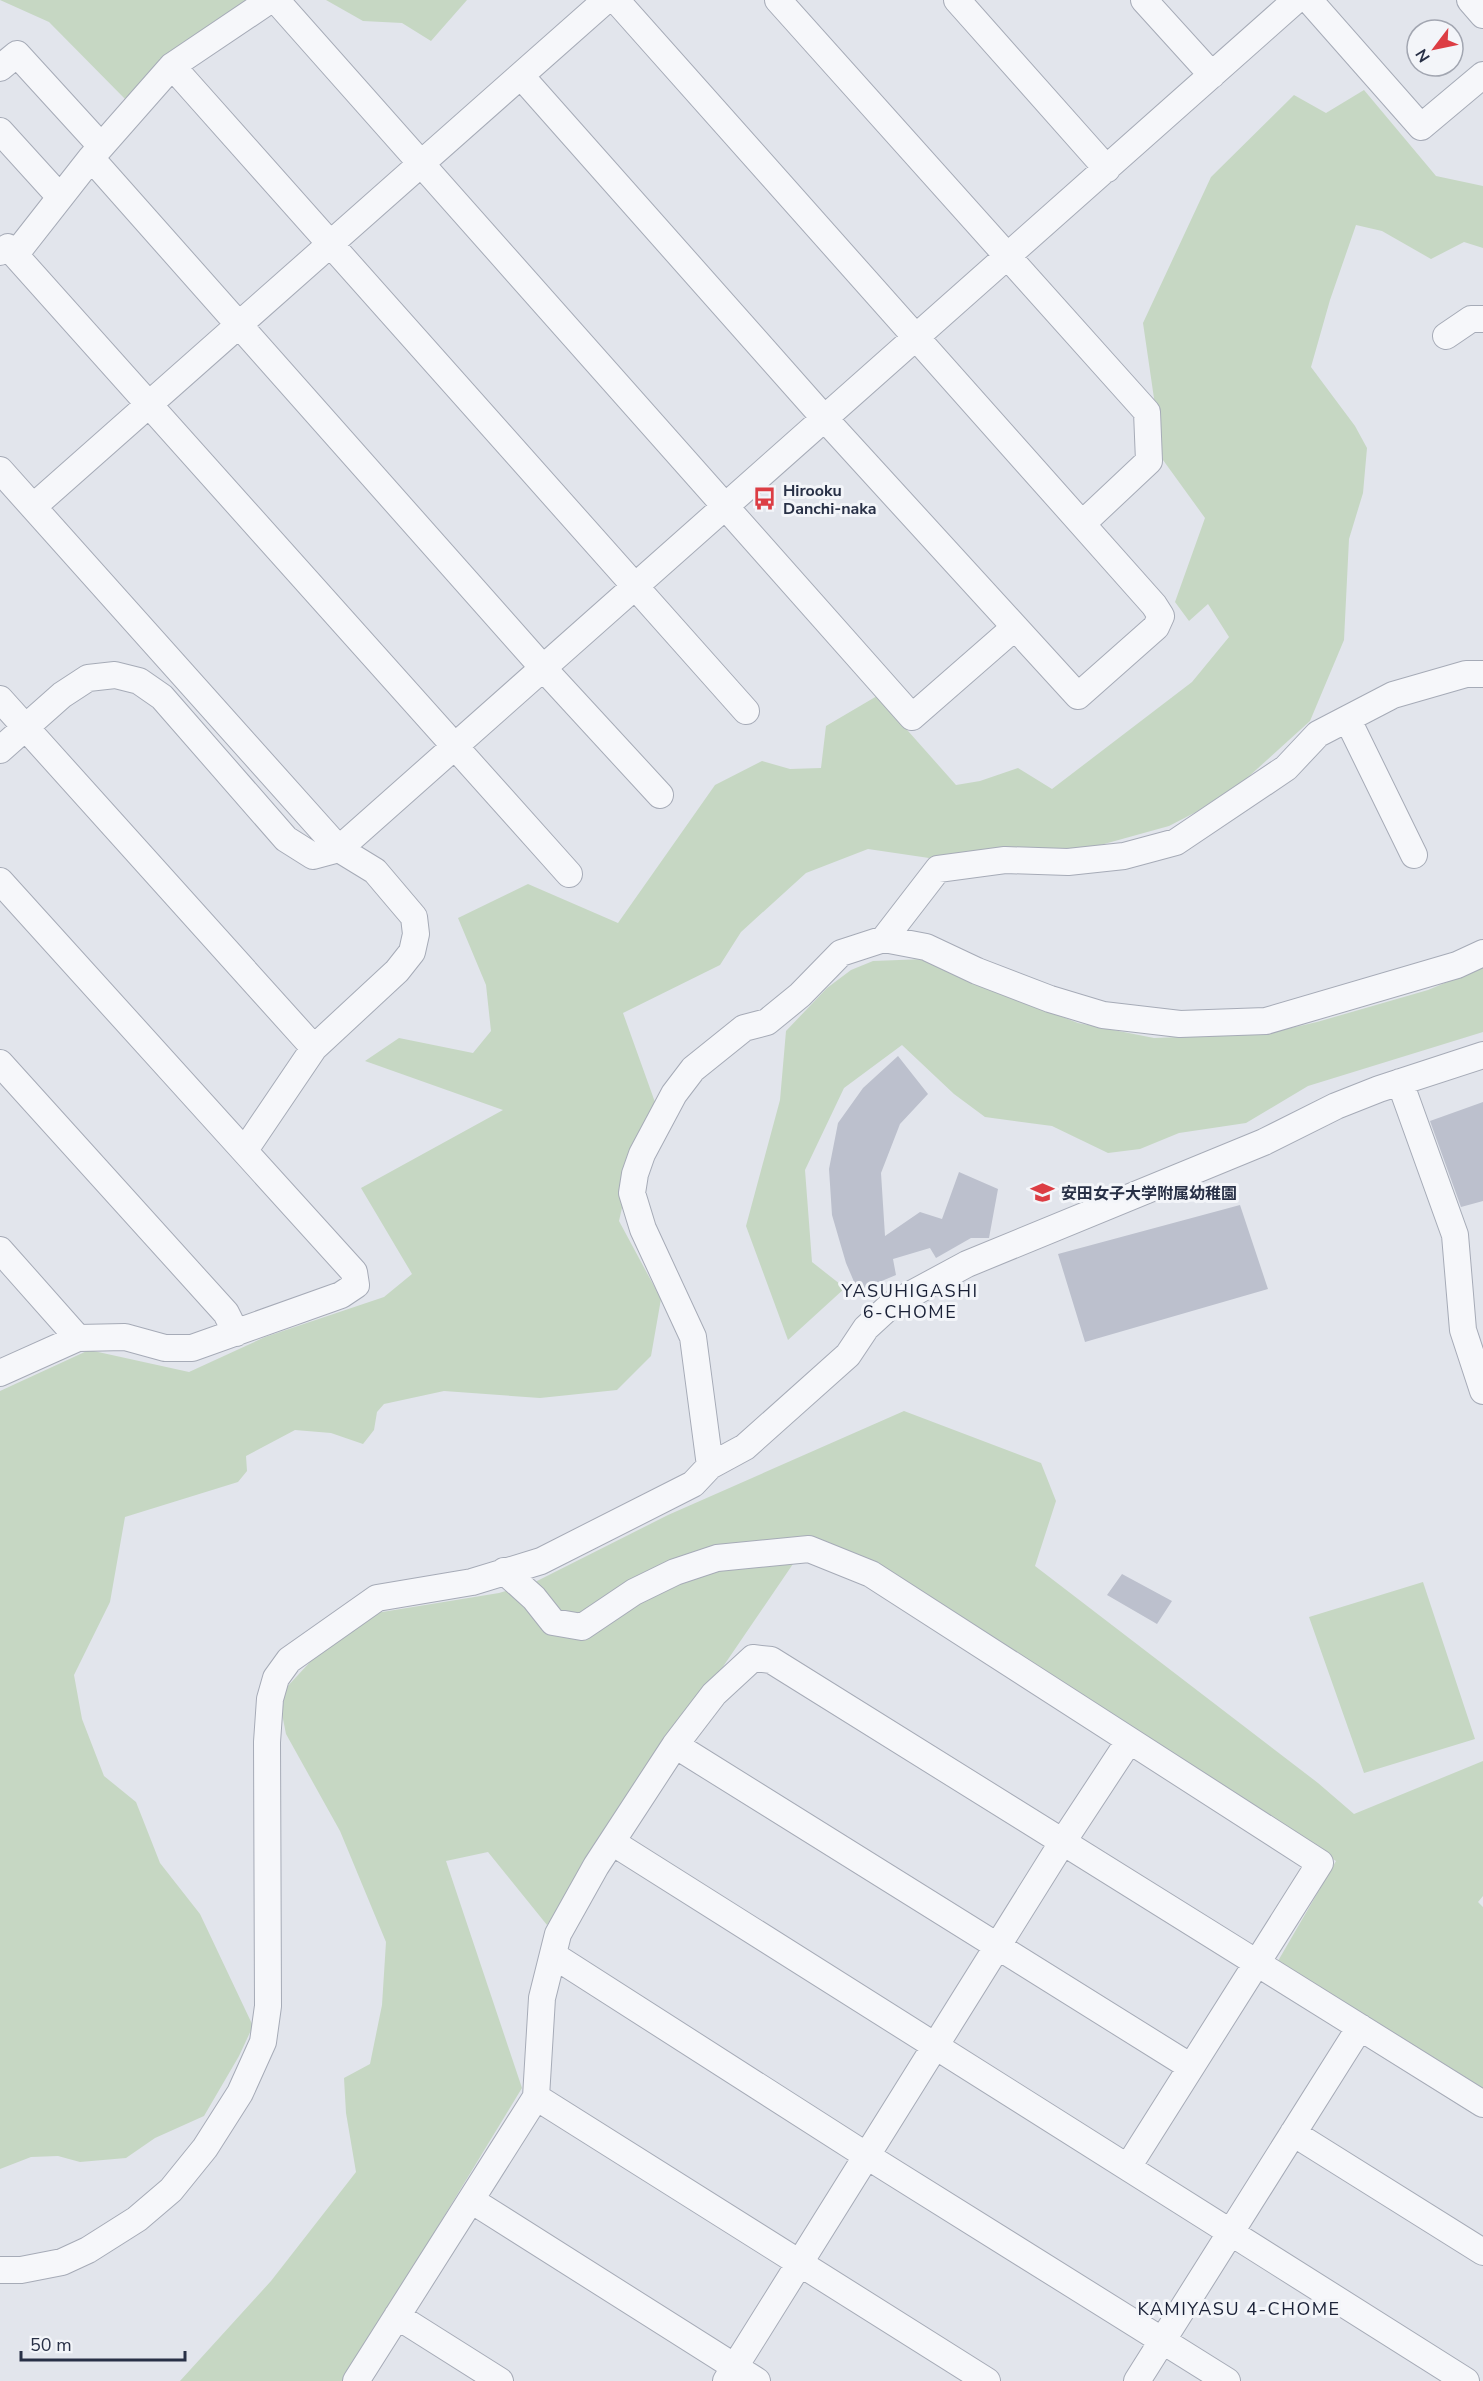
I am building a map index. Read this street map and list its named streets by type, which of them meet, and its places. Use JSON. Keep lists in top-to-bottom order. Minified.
{"districts":["YASUHIGASHI 6-CHOME","KAMIYASU 4-CHOME"],"places":{"bus stop":["Hirooku Danchi-naka"],"school or university":["安田女子大学附属幼稚園"]},"scale_bar":"50 m","north":"bottom left"}
